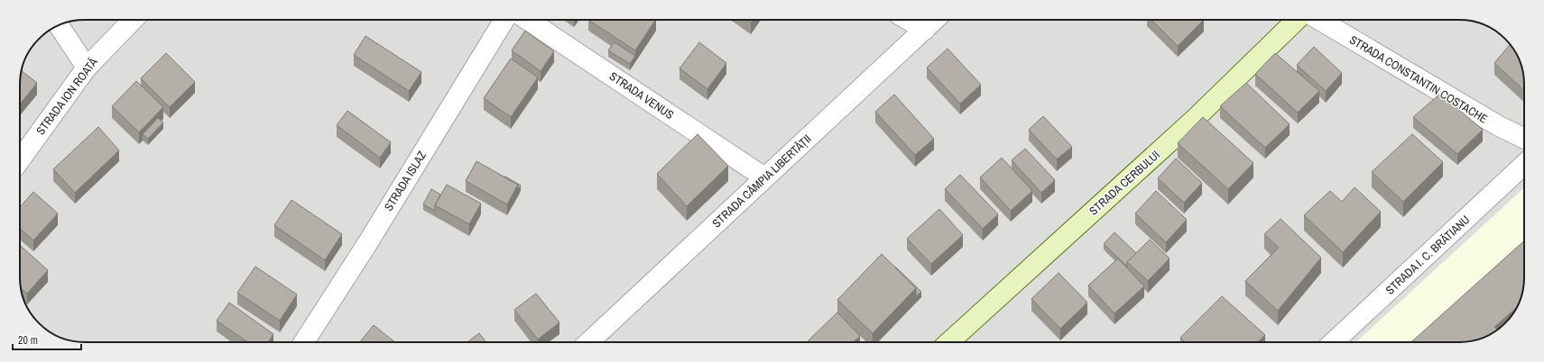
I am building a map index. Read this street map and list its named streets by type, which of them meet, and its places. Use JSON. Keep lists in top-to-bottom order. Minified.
{"streets":{"street":["STRADA CONSTANTIN COSTACHE","STRADA VENUS","STRADA ION ROATĂ","STRADA ISLAZ","STRADA CÂMPIA LIBERTĂȚII","STRADA CERBULUI","STRADA I. C. BRĂTIANU"]},"crossings":[["STRADA VENUS","STRADA CÂMPIA LIBERTĂȚII"]],"scale_bar":"20 m"}
